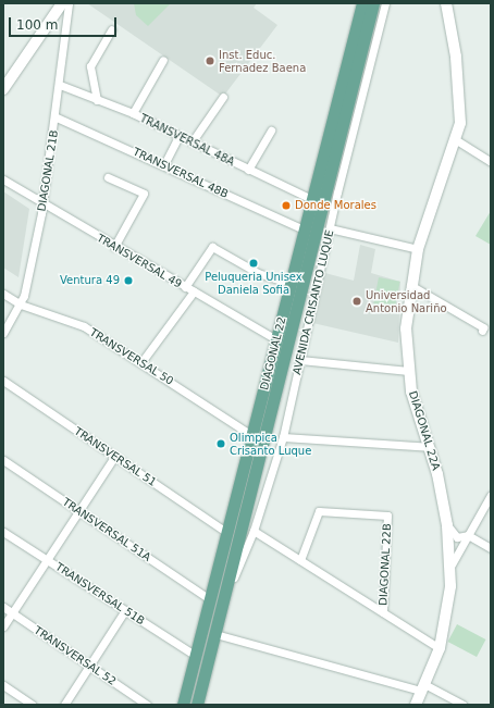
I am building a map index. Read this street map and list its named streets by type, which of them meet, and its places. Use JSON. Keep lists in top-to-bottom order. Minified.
{"streets":{"main road":["DIAGONAL 22"],"street":["TRANSVERSAL 48A","DIAGONAL 21B","TRANSVERSAL 48B","TRANSVERSAL 49","AVENIDA CRISANTO LUQUE","TRANSVERSAL 50","DIAGONAL 22A","TRANSVERSAL 51","TRANSVERSAL 51A","DIAGONAL 22B","TRANSVERSAL 51B","TRANSVERSAL 52"]},"crossings":[["TRANSVERSAL 48A","DIAGONAL 21B"],["TRANSVERSAL 48A","DIAGONAL 22"],["DIAGONAL 21B","TRANSVERSAL 48B"],["DIAGONAL 21B","TRANSVERSAL 49"],["DIAGONAL 21B","TRANSVERSAL 50"],["TRANSVERSAL 48B","DIAGONAL 22"],["TRANSVERSAL 49","DIAGONAL 22"],["AVENIDA CRISANTO LUQUE","DIAGONAL 22"],["DIAGONAL 22","TRANSVERSAL 50"],["DIAGONAL 22","TRANSVERSAL 51"],["DIAGONAL 22","TRANSVERSAL 51A"],["DIAGONAL 22","TRANSVERSAL 51B"]],"places":["Inst. Educ. Fernadez Baena","Donde Morales","Peluqueria Unisex Daniela Sofia","Ventura 49","Universidad Antonio Nariño","Olimpica Crisanto Luque"],"scale_bar":"100 m"}
